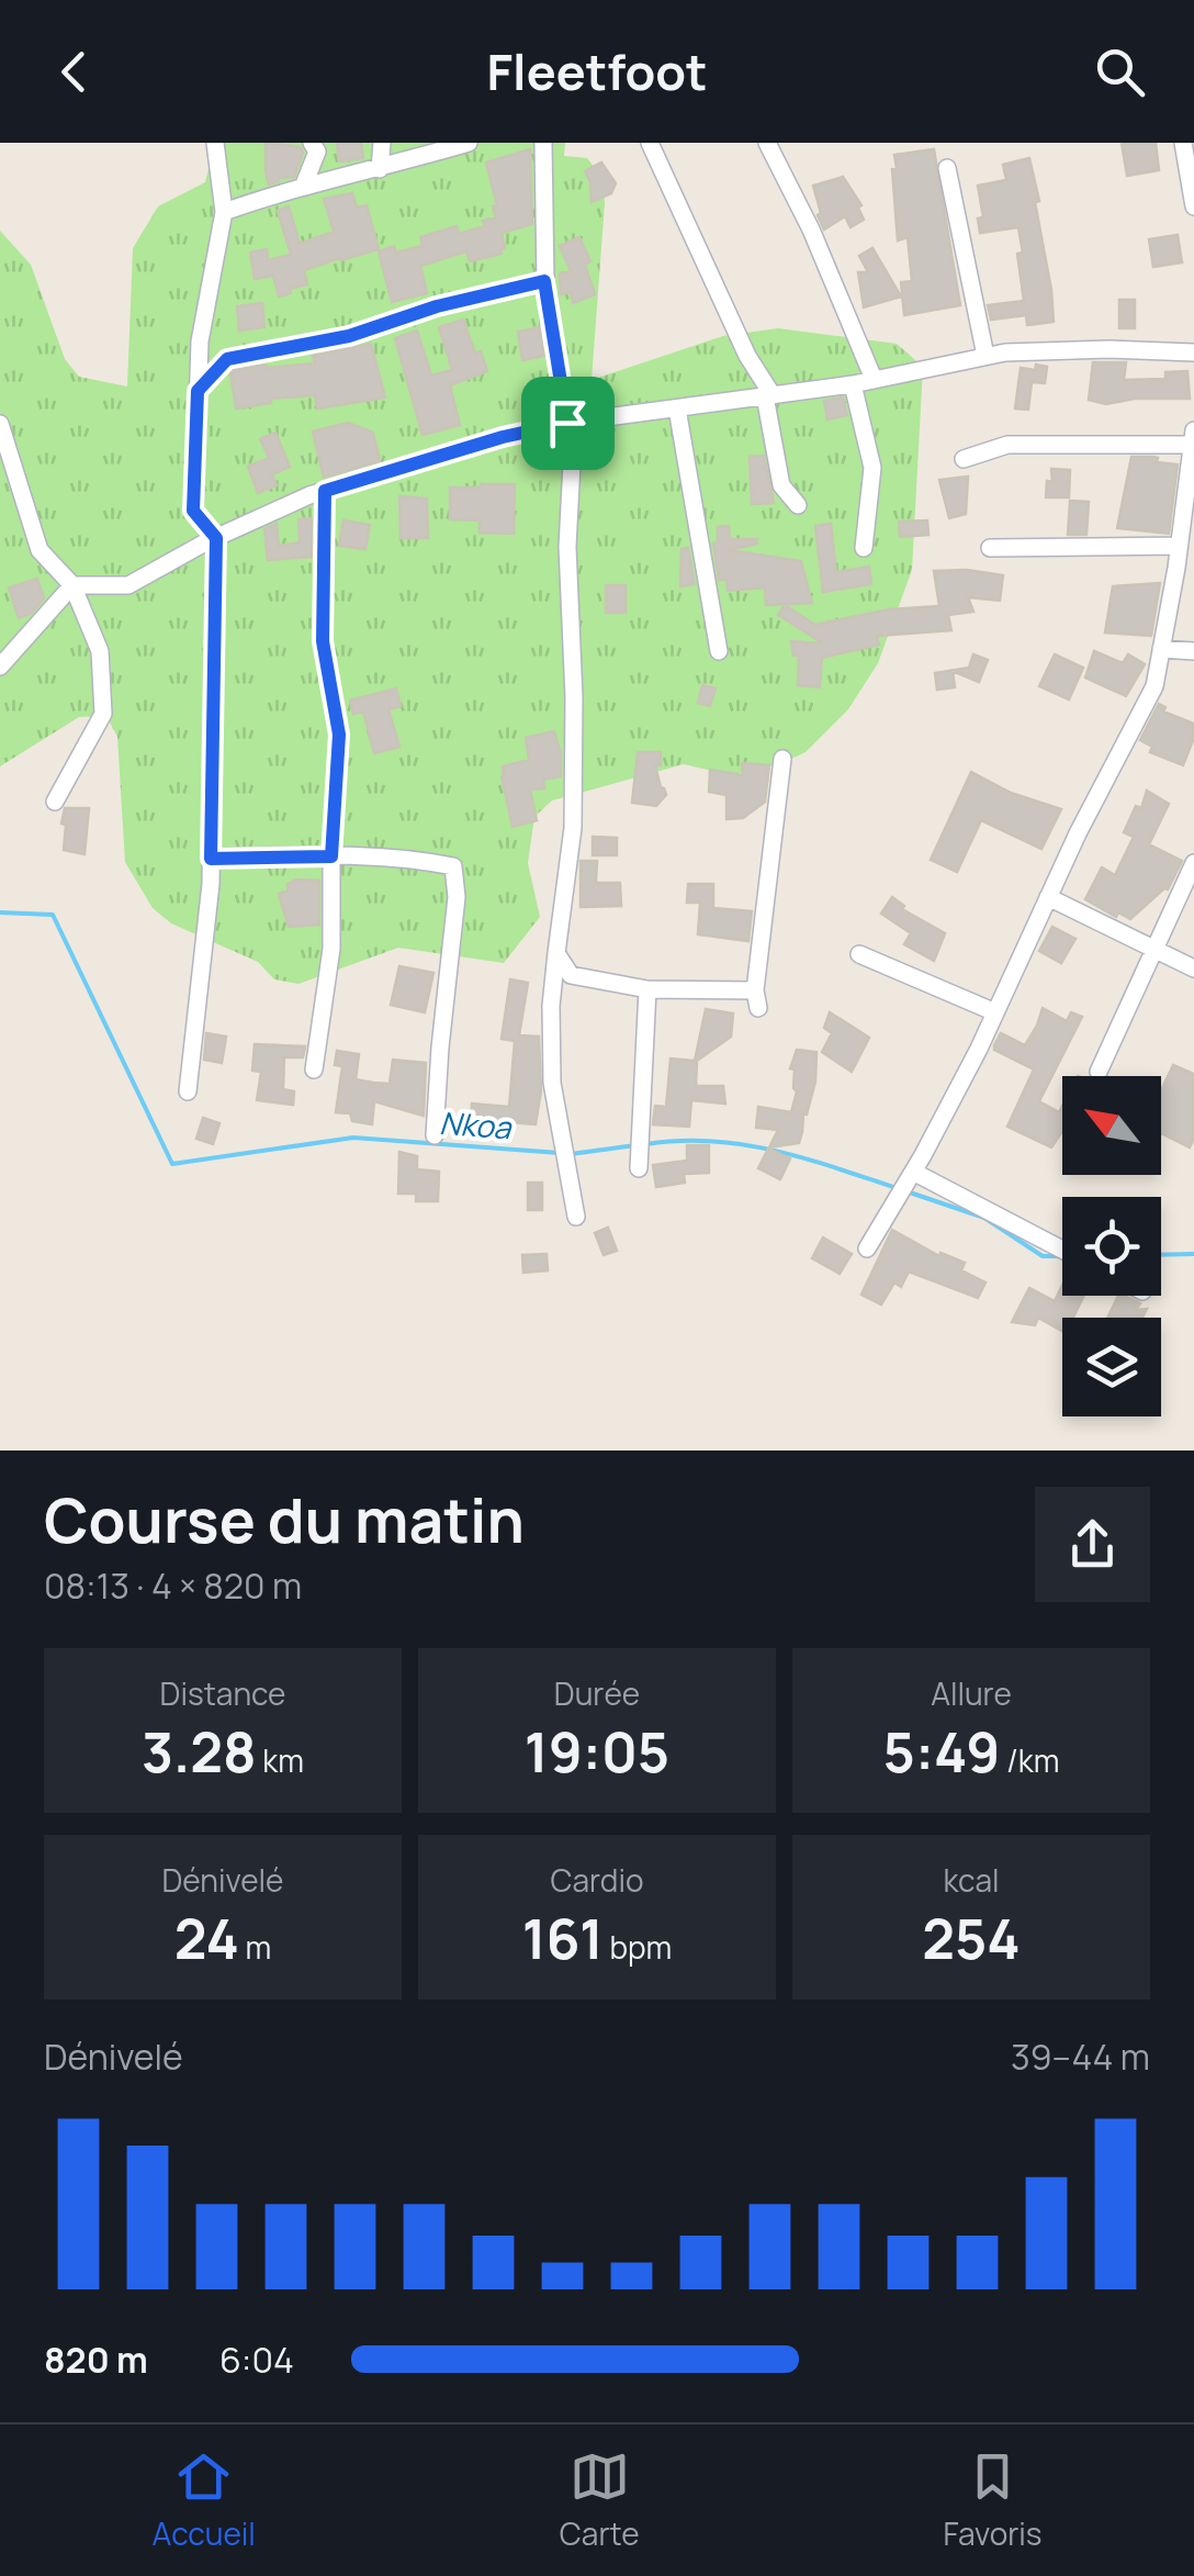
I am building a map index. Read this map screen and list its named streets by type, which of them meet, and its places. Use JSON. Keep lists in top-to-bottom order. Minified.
{"water":["Nkoa"],"north":"top left","page":{"header":"Fleetfoot","heading":["Course du matin","08:13 · 4 × 820 m"],"stats":[["Distance","3.28 km"],["Durée","19:05"],["Allure","5:49 /km"],["Dénivelé","24 m"],["Cardio","161 bpm"],["kcal","254"]],"chart":["Dénivelé","39–44 m"],"list":[{"name":"820 m","note":"6:04"}],"tabs":["Accueil","Carte","Favoris"]}}
